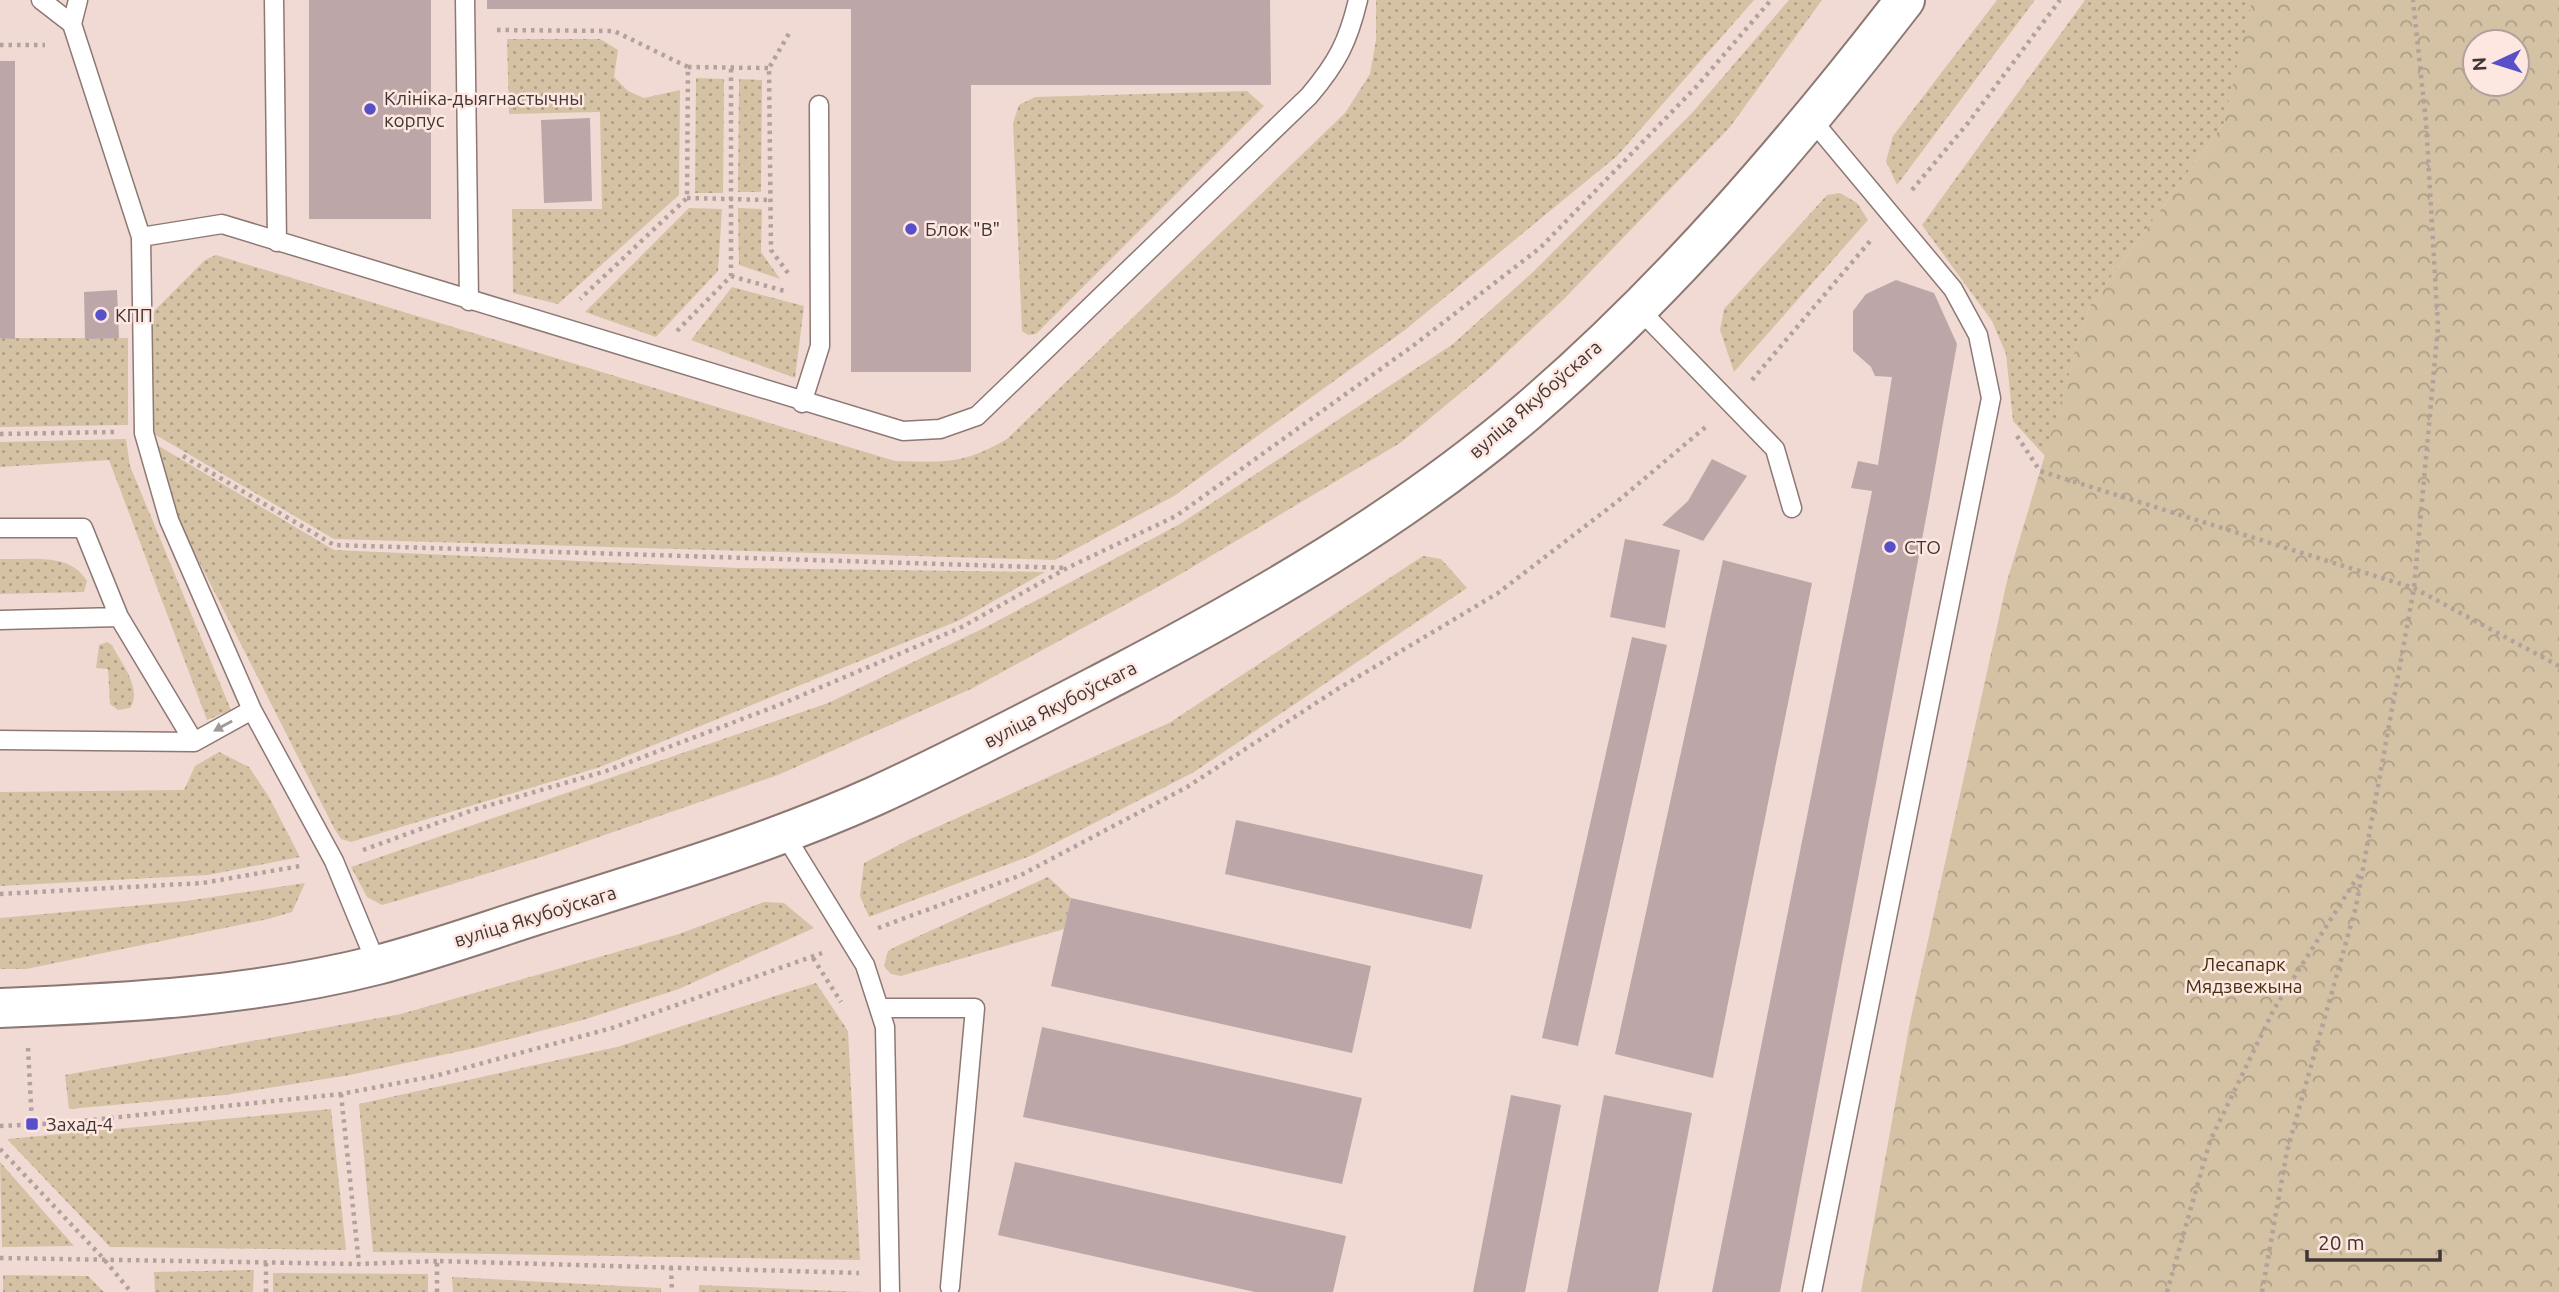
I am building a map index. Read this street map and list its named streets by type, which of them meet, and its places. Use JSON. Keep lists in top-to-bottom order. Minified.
{"streets":{"main road":["вуліца Якубоўскага"]},"parks":["Лесапарк Мядзвежына"],"places":{"other":["Клініка-дыягнастычны корпус","Блок \"В\"","КПП","СТО"],"transit":["Захад-4"]},"scale_bar":"20 m","north":"left"}
